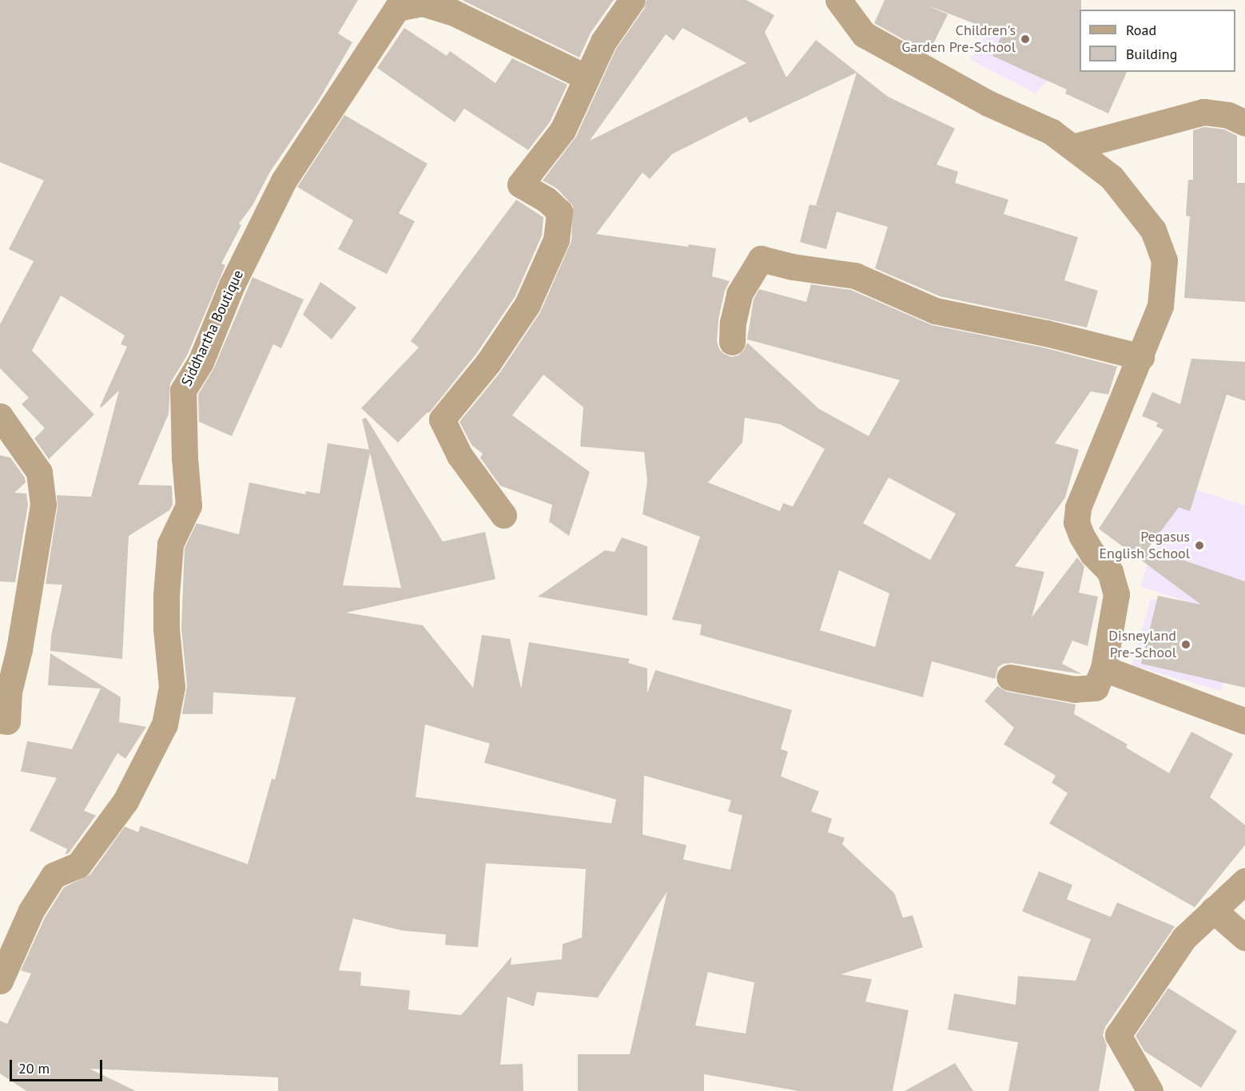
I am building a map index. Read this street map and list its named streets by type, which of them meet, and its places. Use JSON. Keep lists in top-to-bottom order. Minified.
{"streets":{"street":["Siddhartha Boutique"]},"places":["Children's Garden Pre-School","Pegasus English School","Disneyland Pre-School"],"legend":["Road","Building"],"scale_bar":"20 m"}
